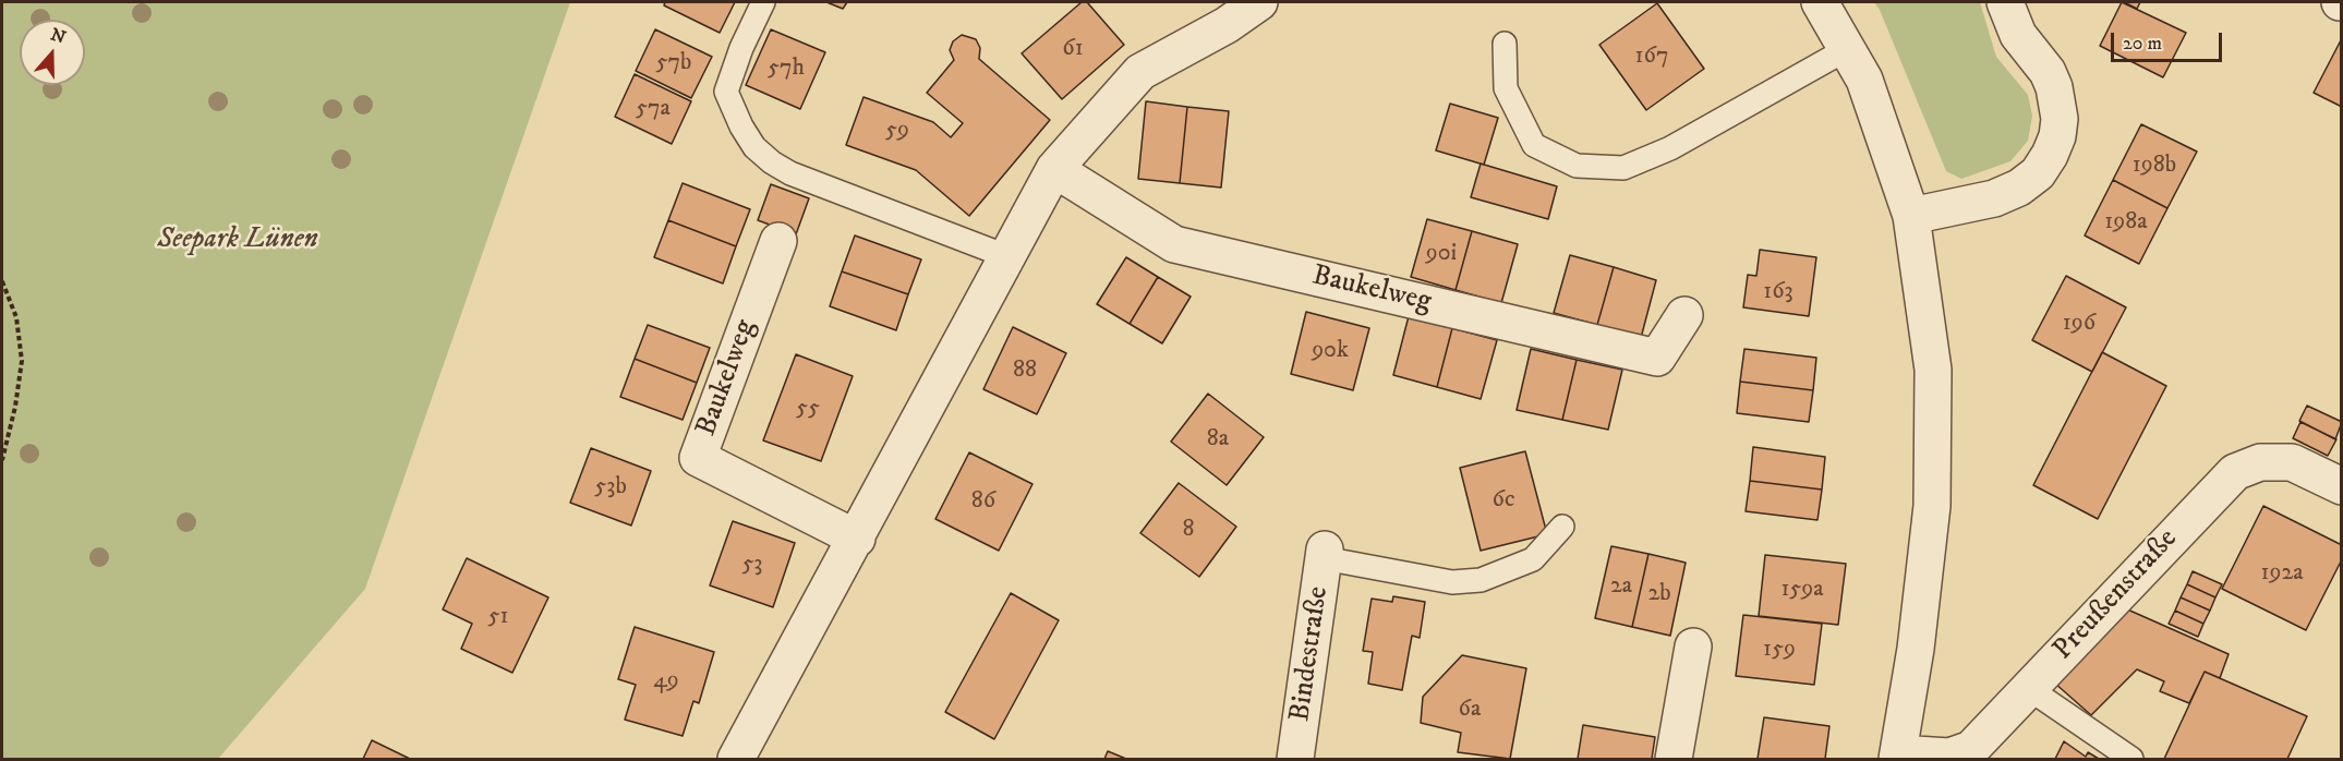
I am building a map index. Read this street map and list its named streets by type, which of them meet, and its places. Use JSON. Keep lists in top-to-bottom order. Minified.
{"streets":{"street":["Baukelweg","Preußenstraße","Bindestraße"]},"parks":["Seepark Lünen"],"house_numbers":["61","167","57b","57h","57a","59","198b","198a","90i","163","196","90k","88","55","8a","53b","6c","86","8","53","192a","2a","159a","2b","51","159","49","6a"],"scale_bar":"20 m","north":"top"}
